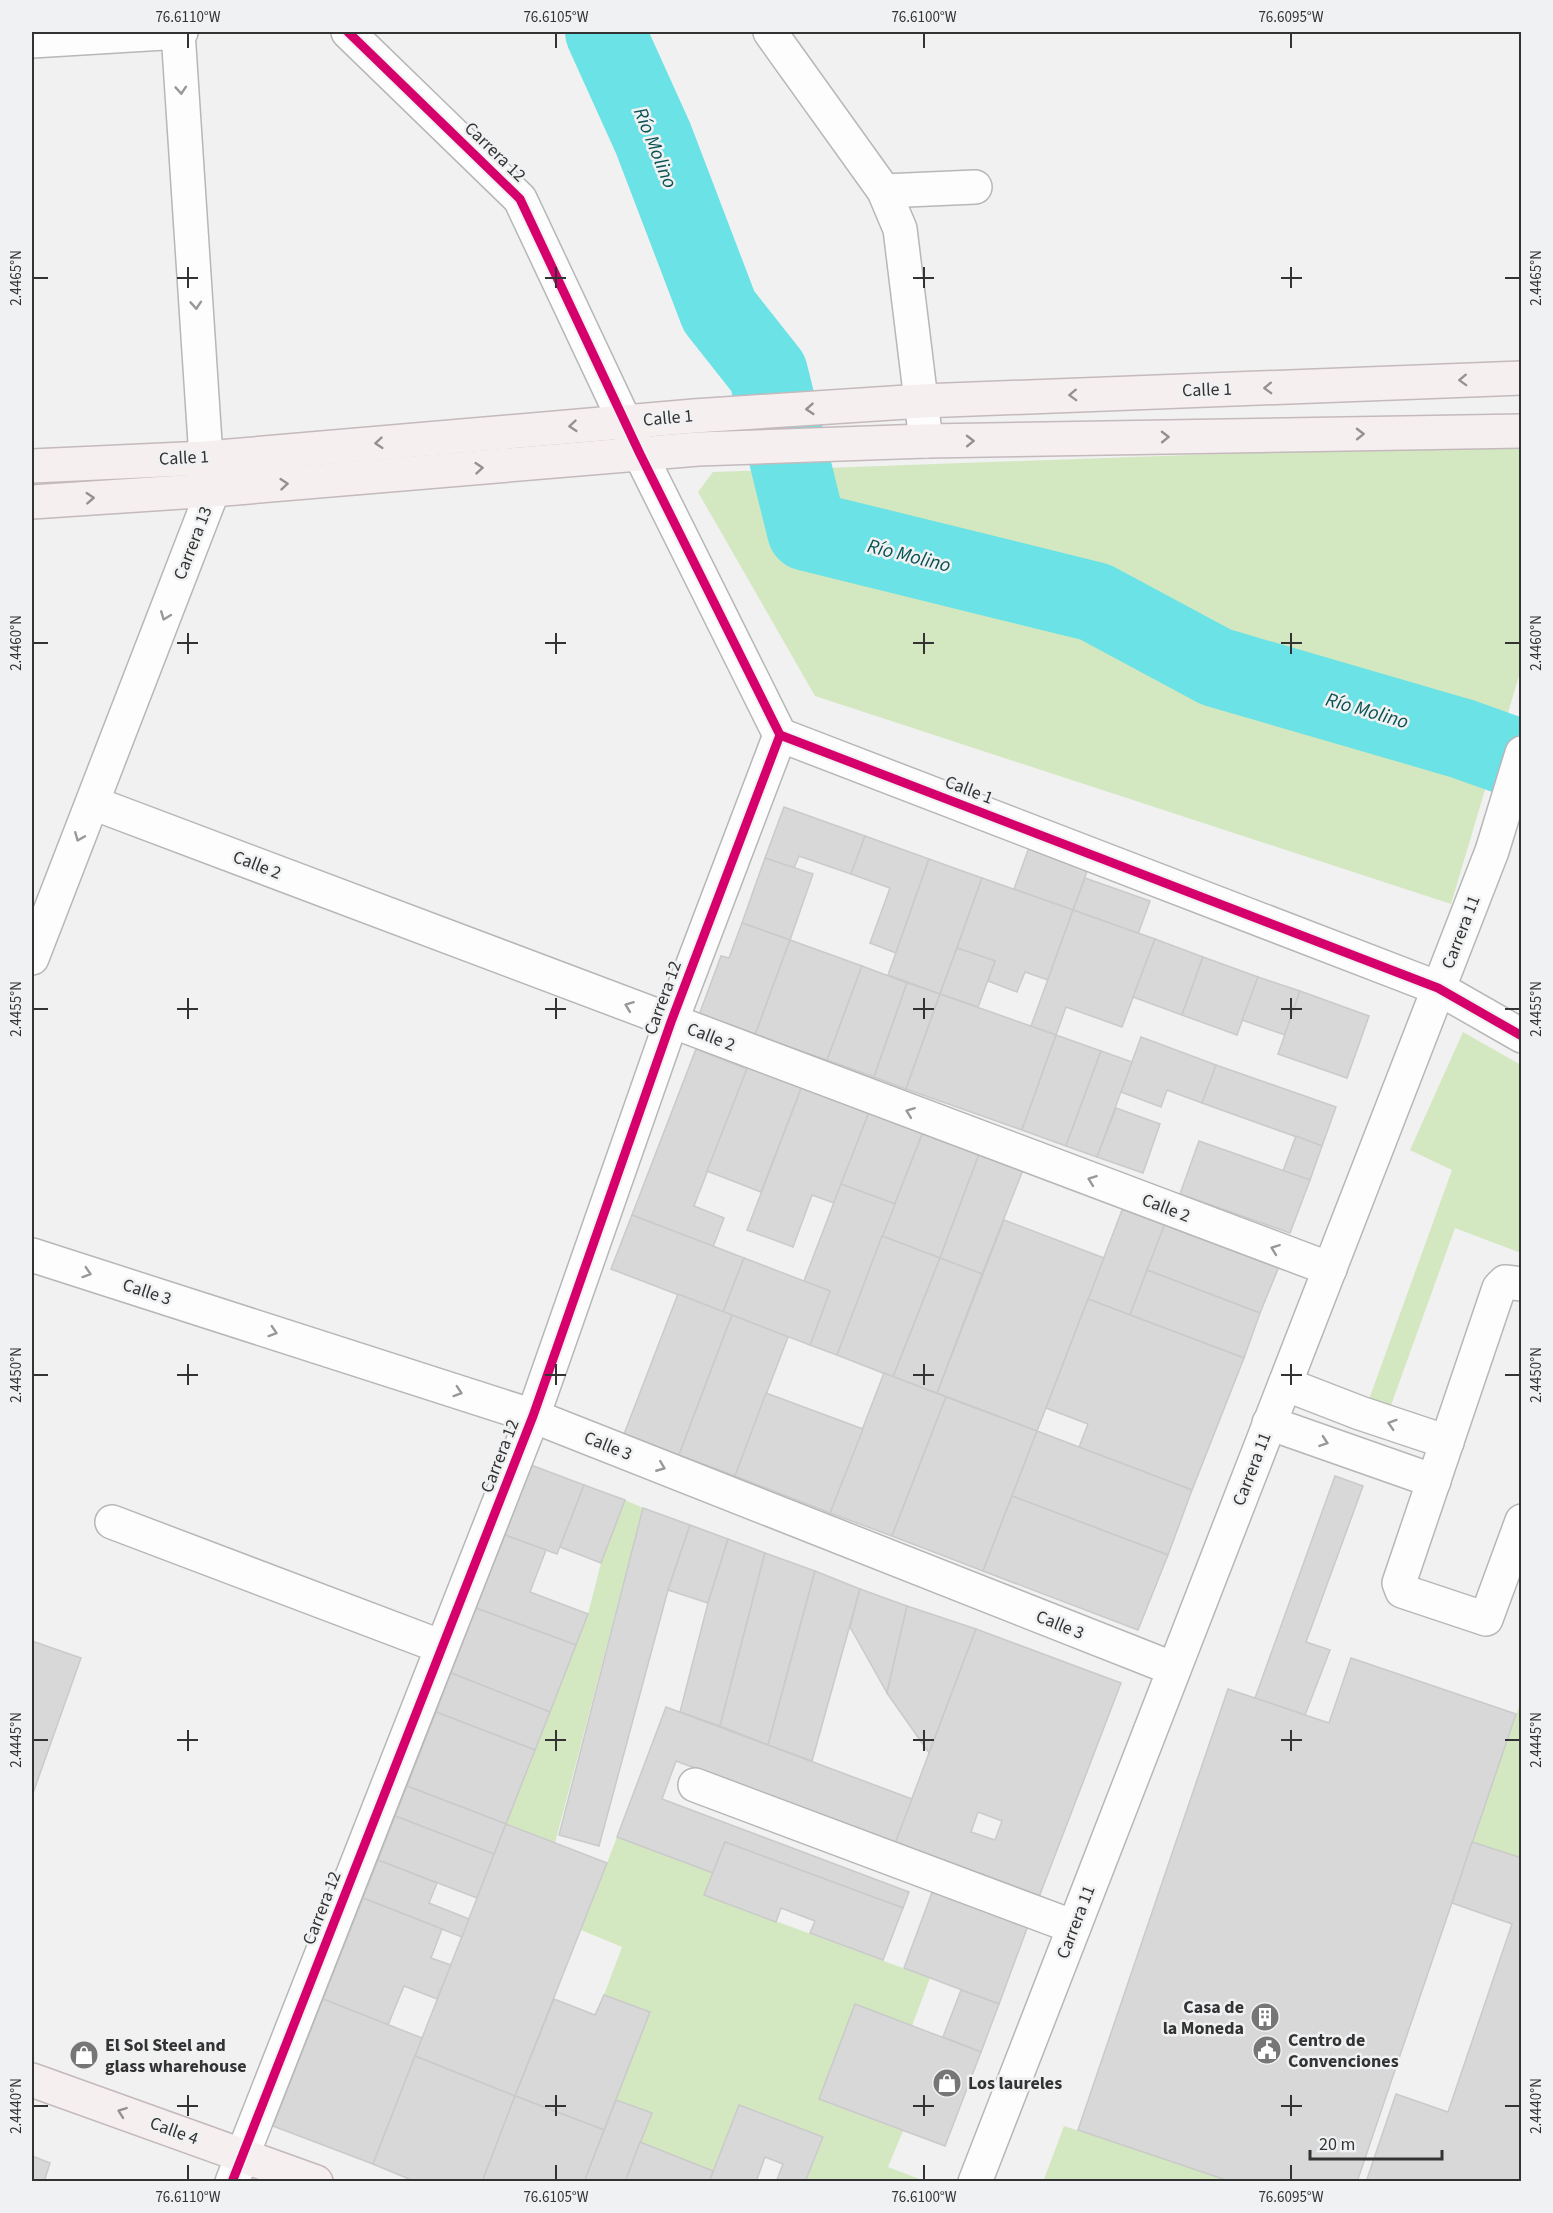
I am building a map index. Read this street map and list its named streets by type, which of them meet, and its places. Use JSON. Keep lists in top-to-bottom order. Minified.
{"streets":{"main road":["Calle 1","Calle 4"],"street":["Carrera 12","Carrera 13","Calle 2","Carrera 11","Calle 3"]},"crossings":[["Carrera 12","Calle 1"],["Carrera 12","Calle 2"],["Carrera 12","Calle 3"],["Carrera 12","Calle 4"],["Calle 1","Carrera 13"],["Calle 1","Carrera 11"],["Carrera 13","Calle 2"],["Calle 2","Carrera 11"],["Carrera 11","Calle 3"]],"one_way":["Carrera 13","Calle 2","Calle 4"],"water":["Río Molino"],"places":{"building":["Casa de la Moneda"],"public building":["Centro de Convenciones"],"shop":["El Sol Steel and glass wharehouse","Los laureles"]},"scale_bar":"20 m","coordinates":["76.6110°W","76.6105°W","76.6100°W","76.6095°W","2.4465°N","2.4460°N","2.4455°N","2.4450°N","2.4445°N","2.4440°N"]}
